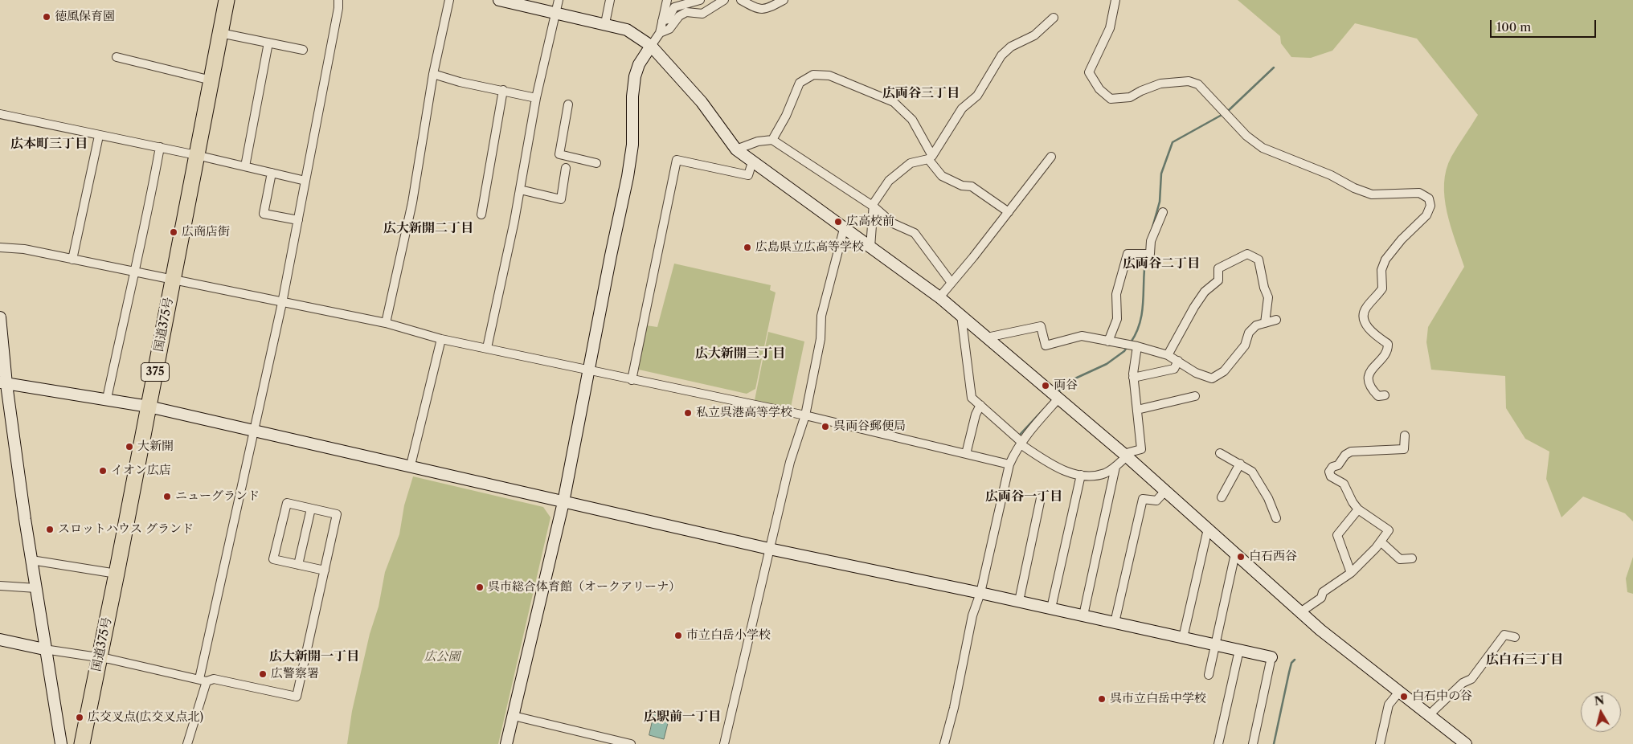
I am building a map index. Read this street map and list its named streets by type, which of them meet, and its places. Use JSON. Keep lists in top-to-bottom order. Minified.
{"streets":{"highway":["国道375号","375"]},"districts":["広両谷三丁目","広本町三丁目","広大新開二丁目","広両谷二丁目","広大新開三丁目","広両谷一丁目","広大新開一丁目","広白石三丁目","広駅前一丁目"],"parks":["広公園"],"places":["徳風保育園","広高校前","広商店街","広島県立広高等学校","両谷","私立呉港高等学校","呉両谷郵便局","大新開","イオン広店","ニューグランド","スロットハウス グランド","白石西谷","呉市総合体育館（オークアリーナ）","市立白岳小学校","広警察署","白石中の谷","呉市立白岳中学校","広交叉点(広交叉点北)"],"scale_bar":"100 m","north":"top"}
